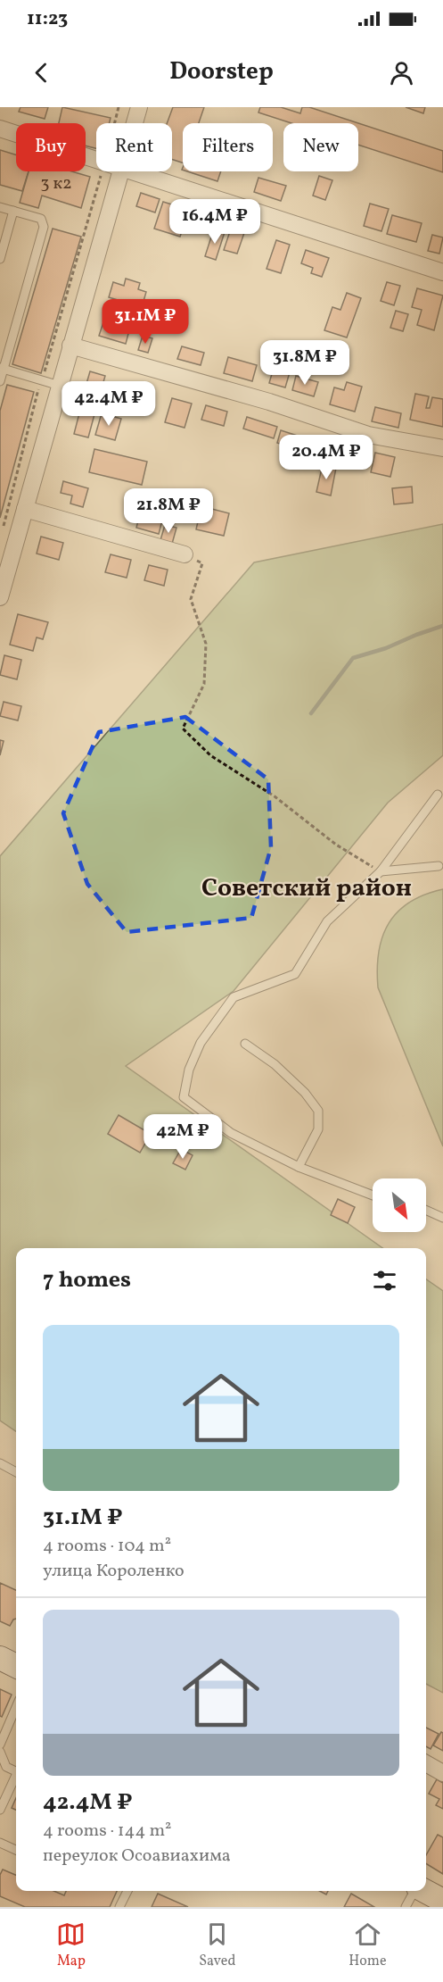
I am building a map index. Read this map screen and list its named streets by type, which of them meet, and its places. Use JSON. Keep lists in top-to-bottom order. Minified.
{"districts":["Советский район"],"house_numbers":["3 к2"],"north":"bottom right","page":{"status":"11:23","header":"Doorstep","chip":["Buy","Rent","Filters","New"],"price":["16.4M ₽","31.1M ₽","31.8M ₽","42.4M ₽","20.4M ₽","21.8M ₽","42M ₽"],"heading":"7 homes","list":[{"name":"31.1M ₽","note":"4 rooms · 104 m² · улица Короленко"},{"name":"42.4M ₽","note":"4 rooms · 144 m² · переулок Осоавиахима"}],"tabs":["Map","Saved","Home"]}}
